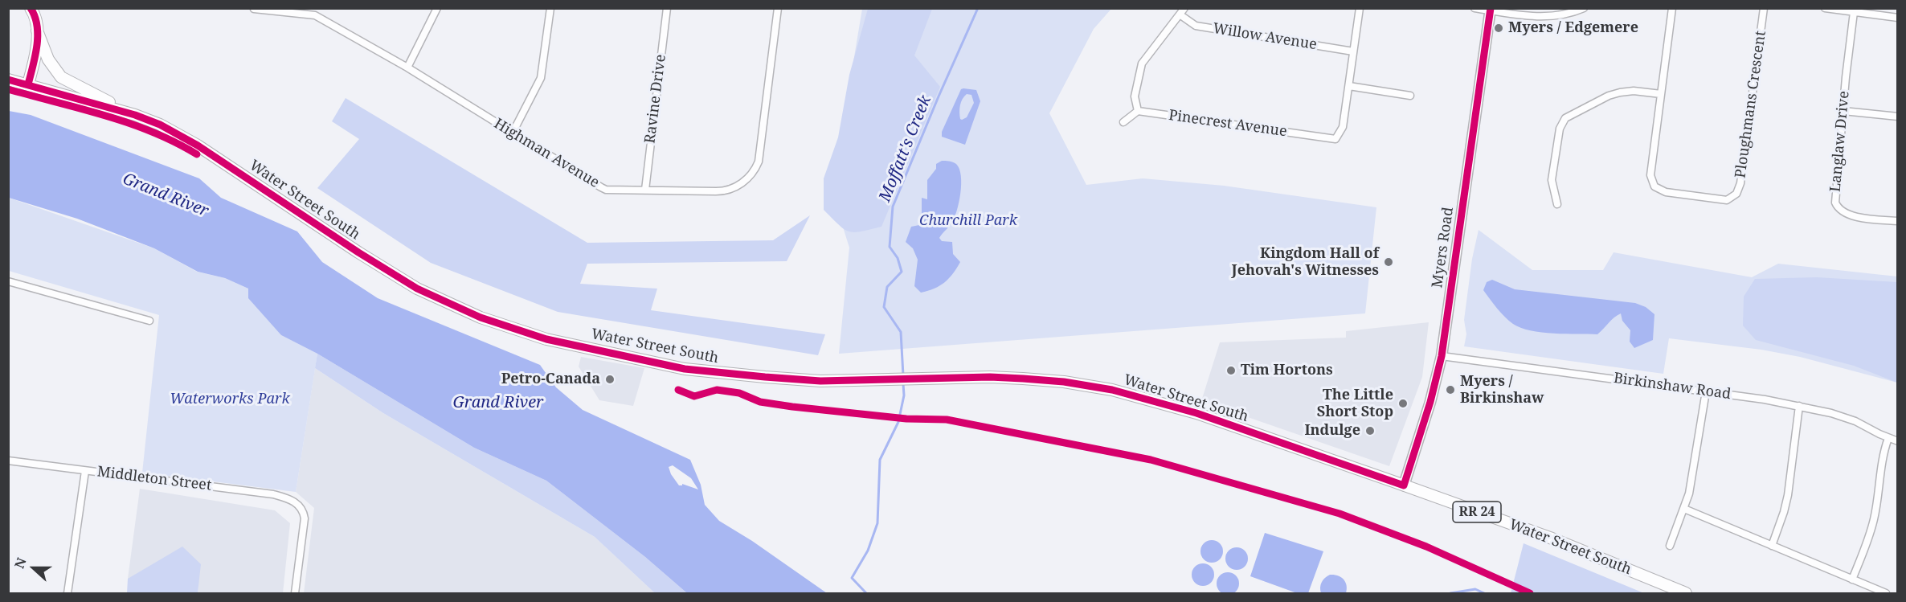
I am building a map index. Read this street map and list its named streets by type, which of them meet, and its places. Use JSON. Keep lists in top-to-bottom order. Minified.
{"streets":{"main road":["Water Street South","Myers Road","RR 24"],"street":["Willow Avenue","Ravine Drive","Ploughmans Crescent","Pinecrest Avenue","Langlaw Drive","Highman Avenue","Birkinshaw Road","Middleton Street"]},"crossings":[["Ravine Drive","Highman Avenue"],["Water Street South","Myers Road"],["Myers Road","Birkinshaw Road"]],"water":["Moffatt's Creek","Grand River"],"parks":["Churchill Park","Waterworks Park"],"places":["Myers / Edgemere","Kingdom Hall of Jehovah's Witnesses","Tim Hortons","Petro-Canada","Myers / Birkinshaw","The Little Short Stop","Indulge"],"north":"left"}
